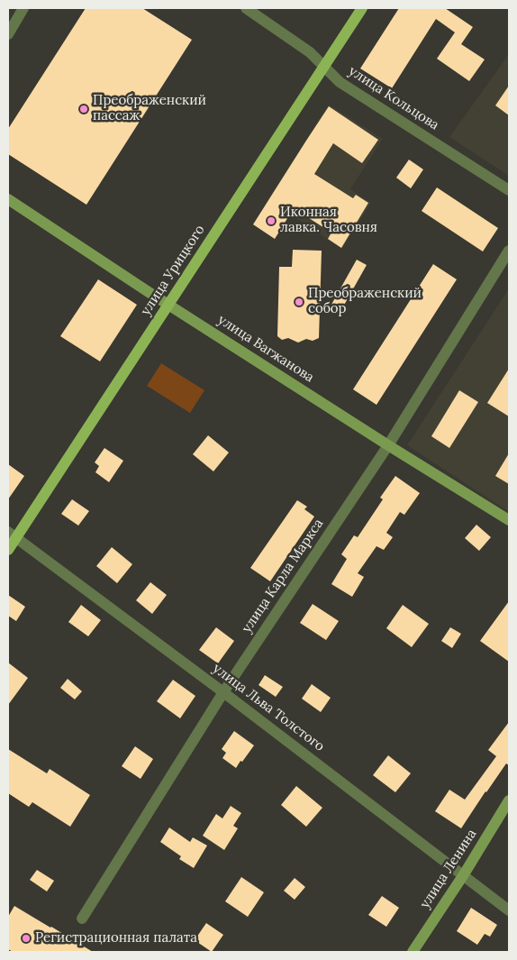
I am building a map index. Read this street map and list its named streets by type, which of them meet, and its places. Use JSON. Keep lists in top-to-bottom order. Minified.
{"streets":{"main road":["улица Урицкого","улица Вагжанова","улица Ленина"],"street":["улица Кольцова","улица Карла Маркса","улица Льва Толстого"]},"crossings":[["улица Кольцова","улица Урицкого"],["улица Урицкого","улица Вагжанова"],["улица Урицкого","улица Льва Толстого"],["улица Вагжанова","улица Карла Маркса"],["улица Карла Маркса","улица Льва Толстого"],["улица Льва Толстого","улица Ленина"]],"places":["Преображенский пассаж","Иконная лавка. Часовня","Преображенский собор","Регистрационная палата"]}
